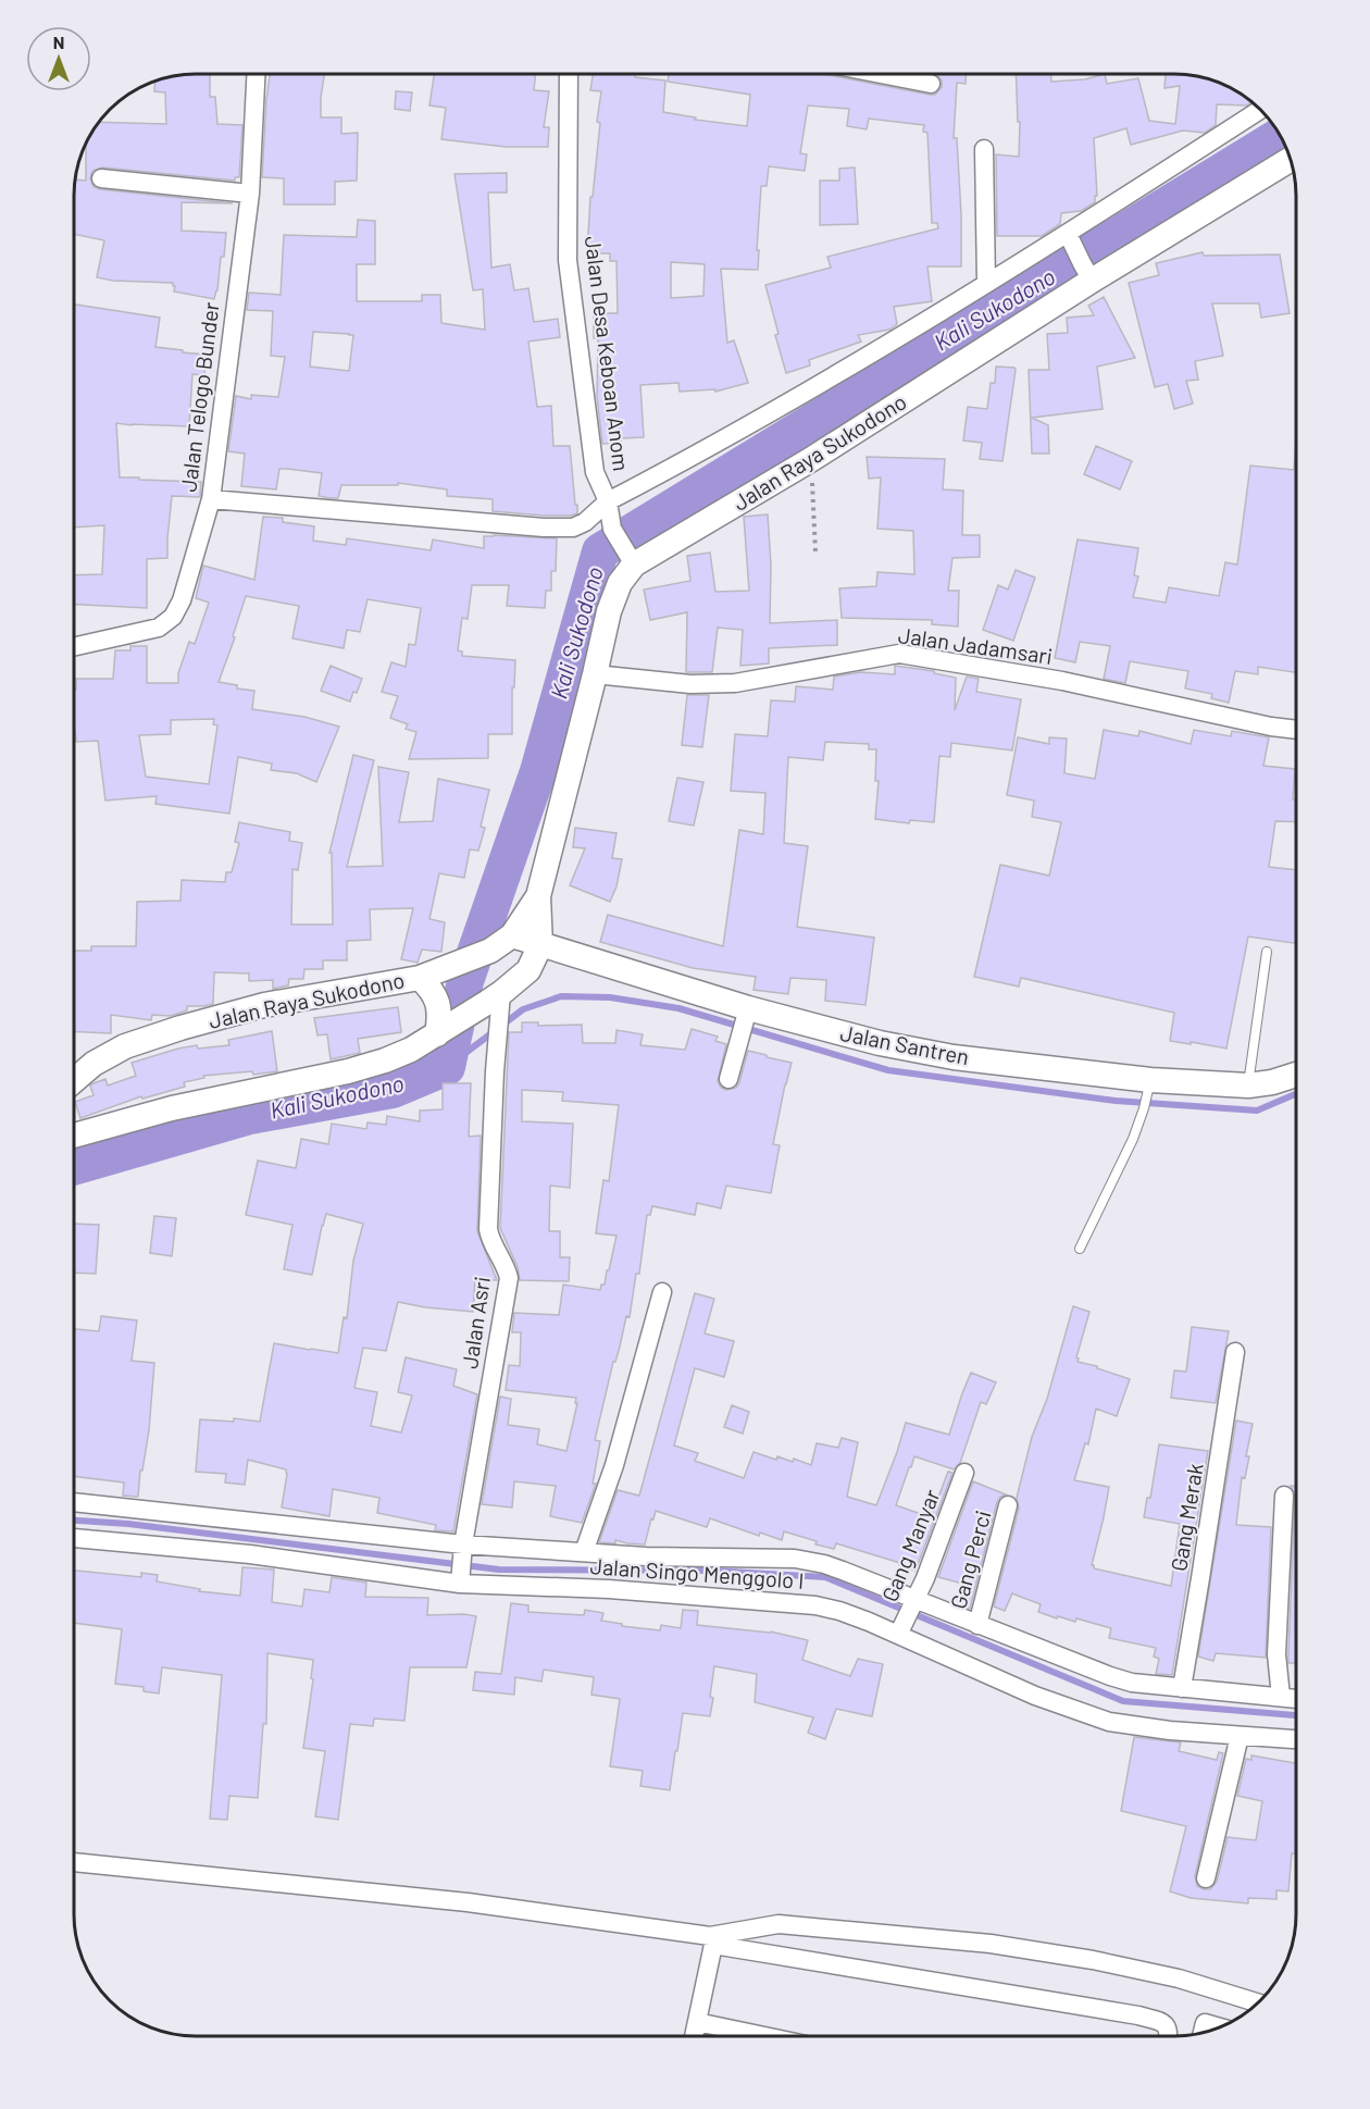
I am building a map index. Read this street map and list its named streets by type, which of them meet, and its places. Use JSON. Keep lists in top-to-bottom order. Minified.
{"streets":{"main road":["Jalan Raya Sukodono","Jalan Santren"],"street":["Jalan Desa Keboan Anom","Jalan Telogo Bunder","Jalan Jadamsari","Jalan Asri","Gang Merak","Gang Manyar","Gang Perci","Jalan Singo Menggolo I"]},"crossings":[["Jalan Desa Keboan Anom","Jalan Raya Sukodono"],["Jalan Raya Sukodono","Jalan Jadamsari"],["Jalan Raya Sukodono","Jalan Santren"],["Jalan Asri","Jalan Singo Menggolo I"],["Gang Manyar","Jalan Singo Menggolo I"]],"water":["Kali Sukodono"],"north":"top"}
